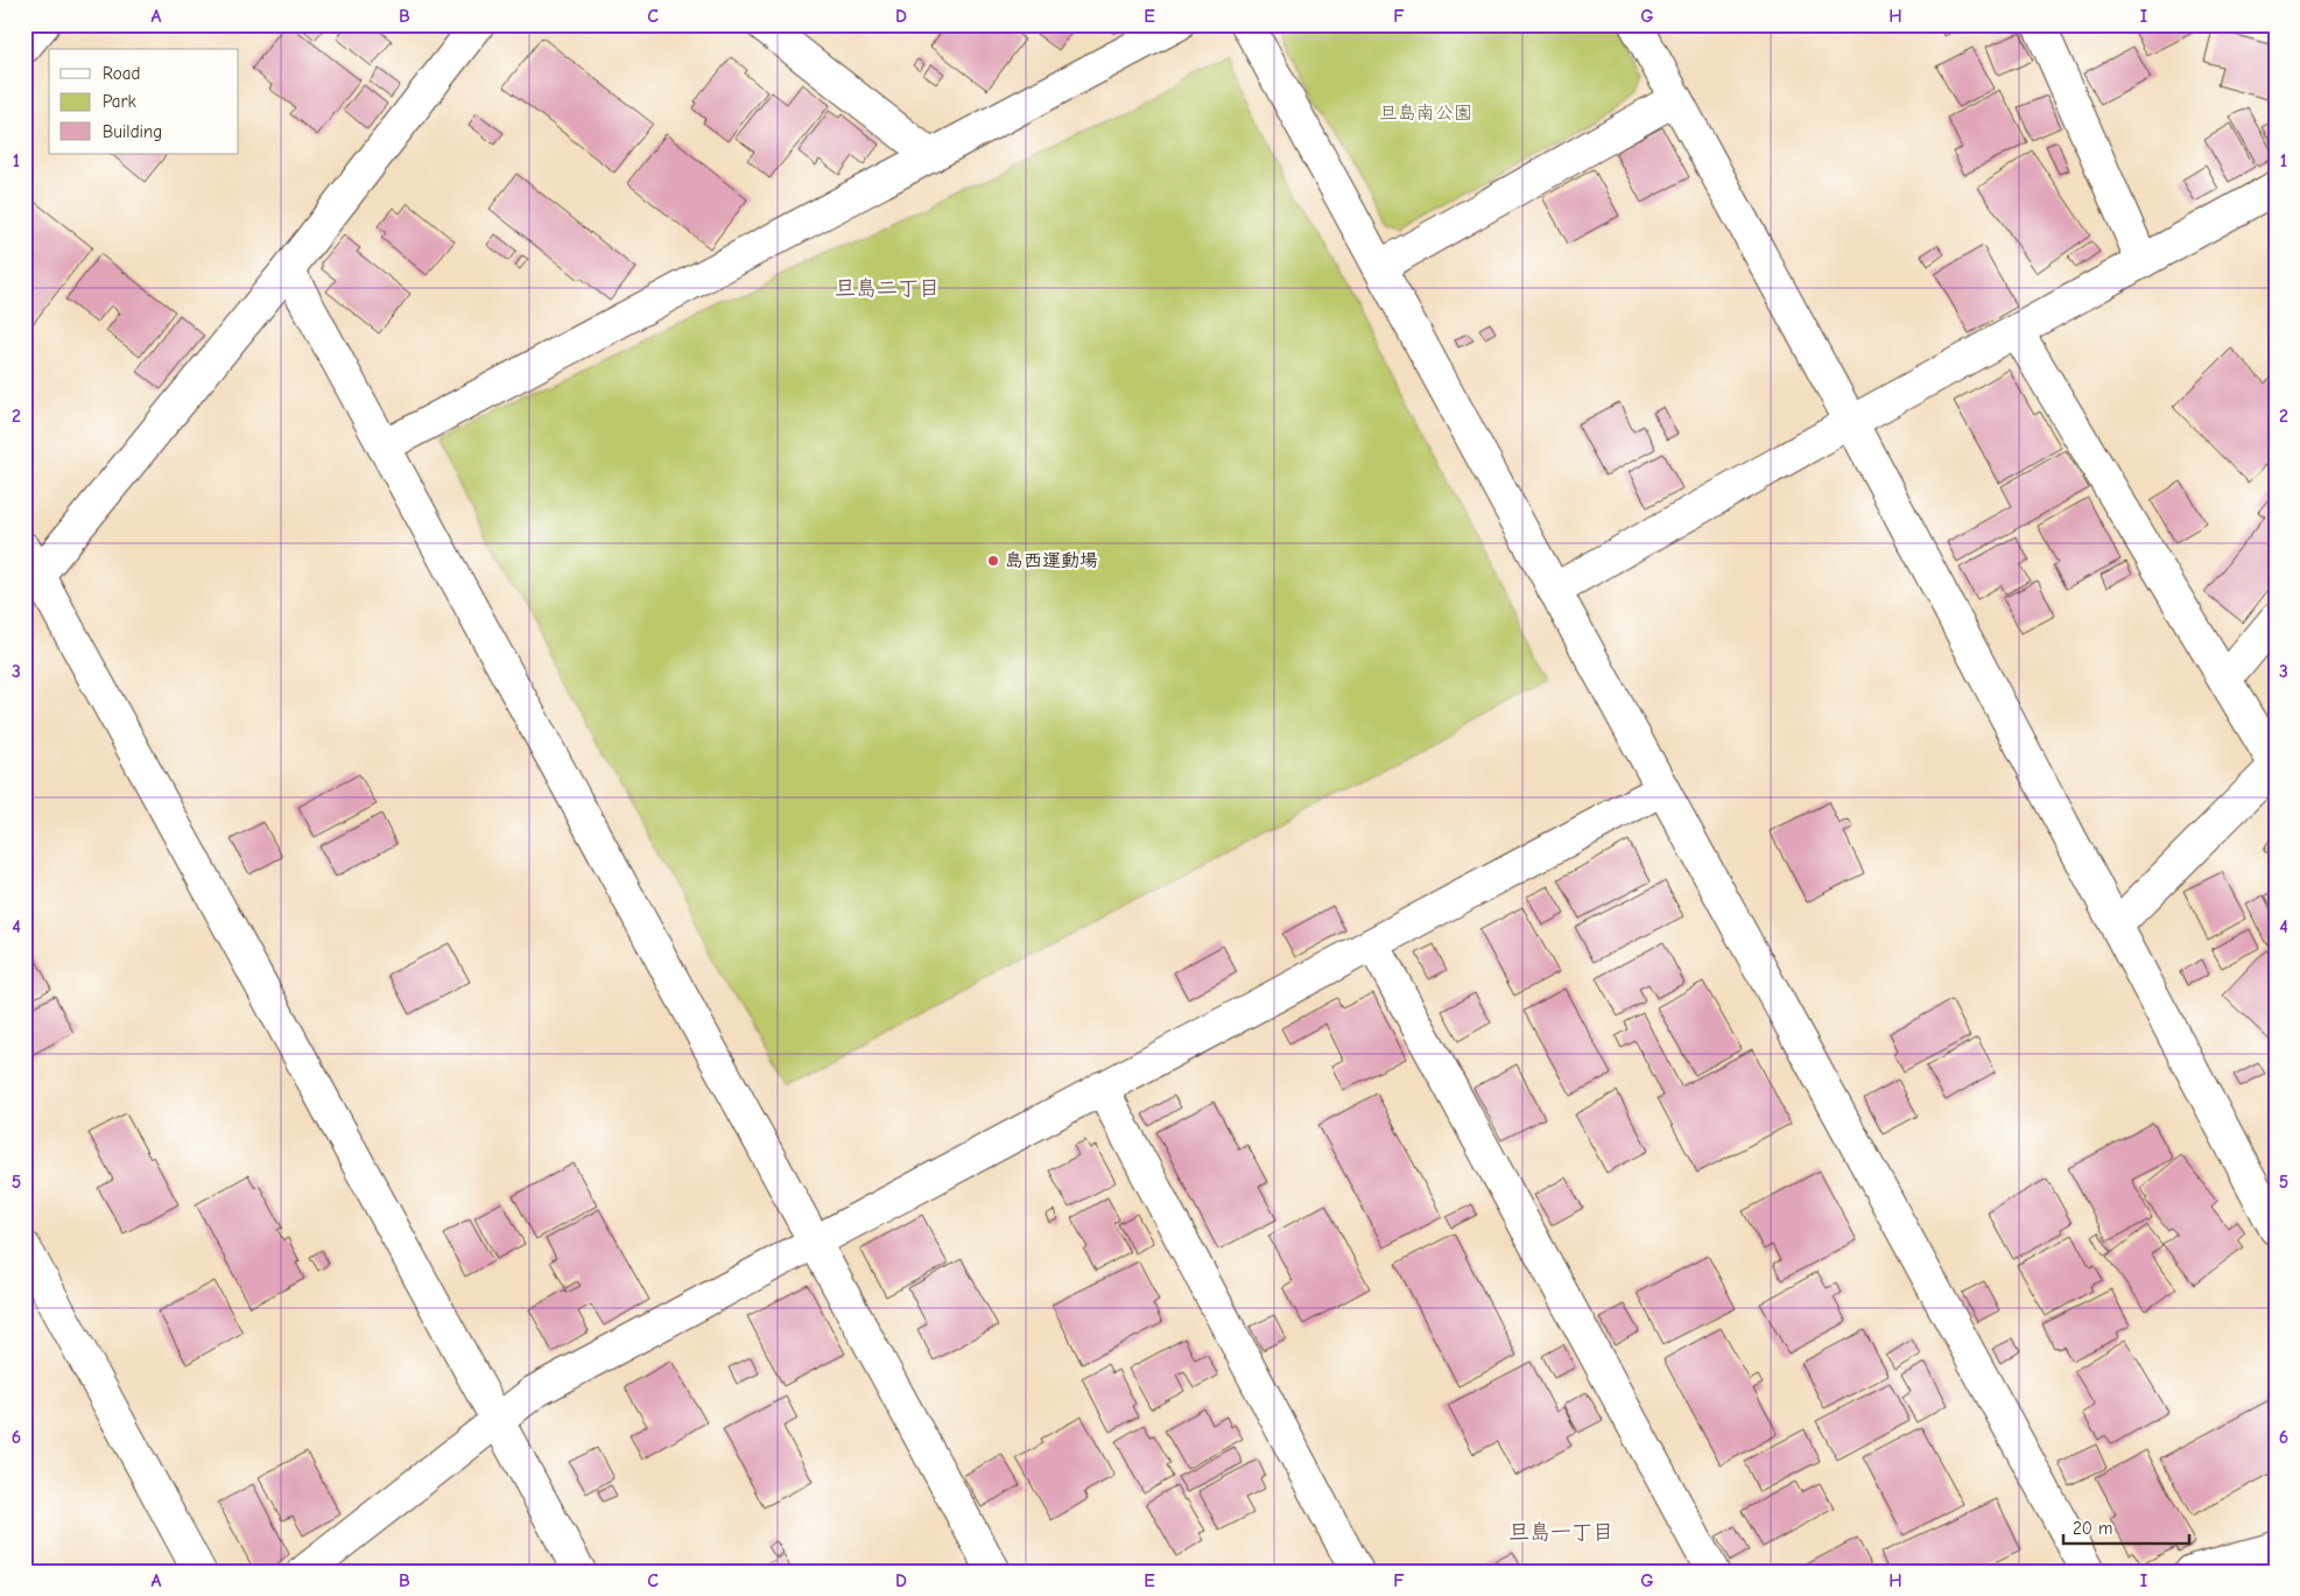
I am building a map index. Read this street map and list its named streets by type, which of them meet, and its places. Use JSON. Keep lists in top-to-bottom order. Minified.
{"districts":["旦島二丁目","旦島一丁目"],"parks":["旦島南公園"],"places":["島西運動場"],"legend":["Road","Park","Building"],"scale_bar":"20 m","grid":{"columns":["A","B","C","D","E","F","G","H","I"],"rows":["1","2","3","4","5","6"]}}
